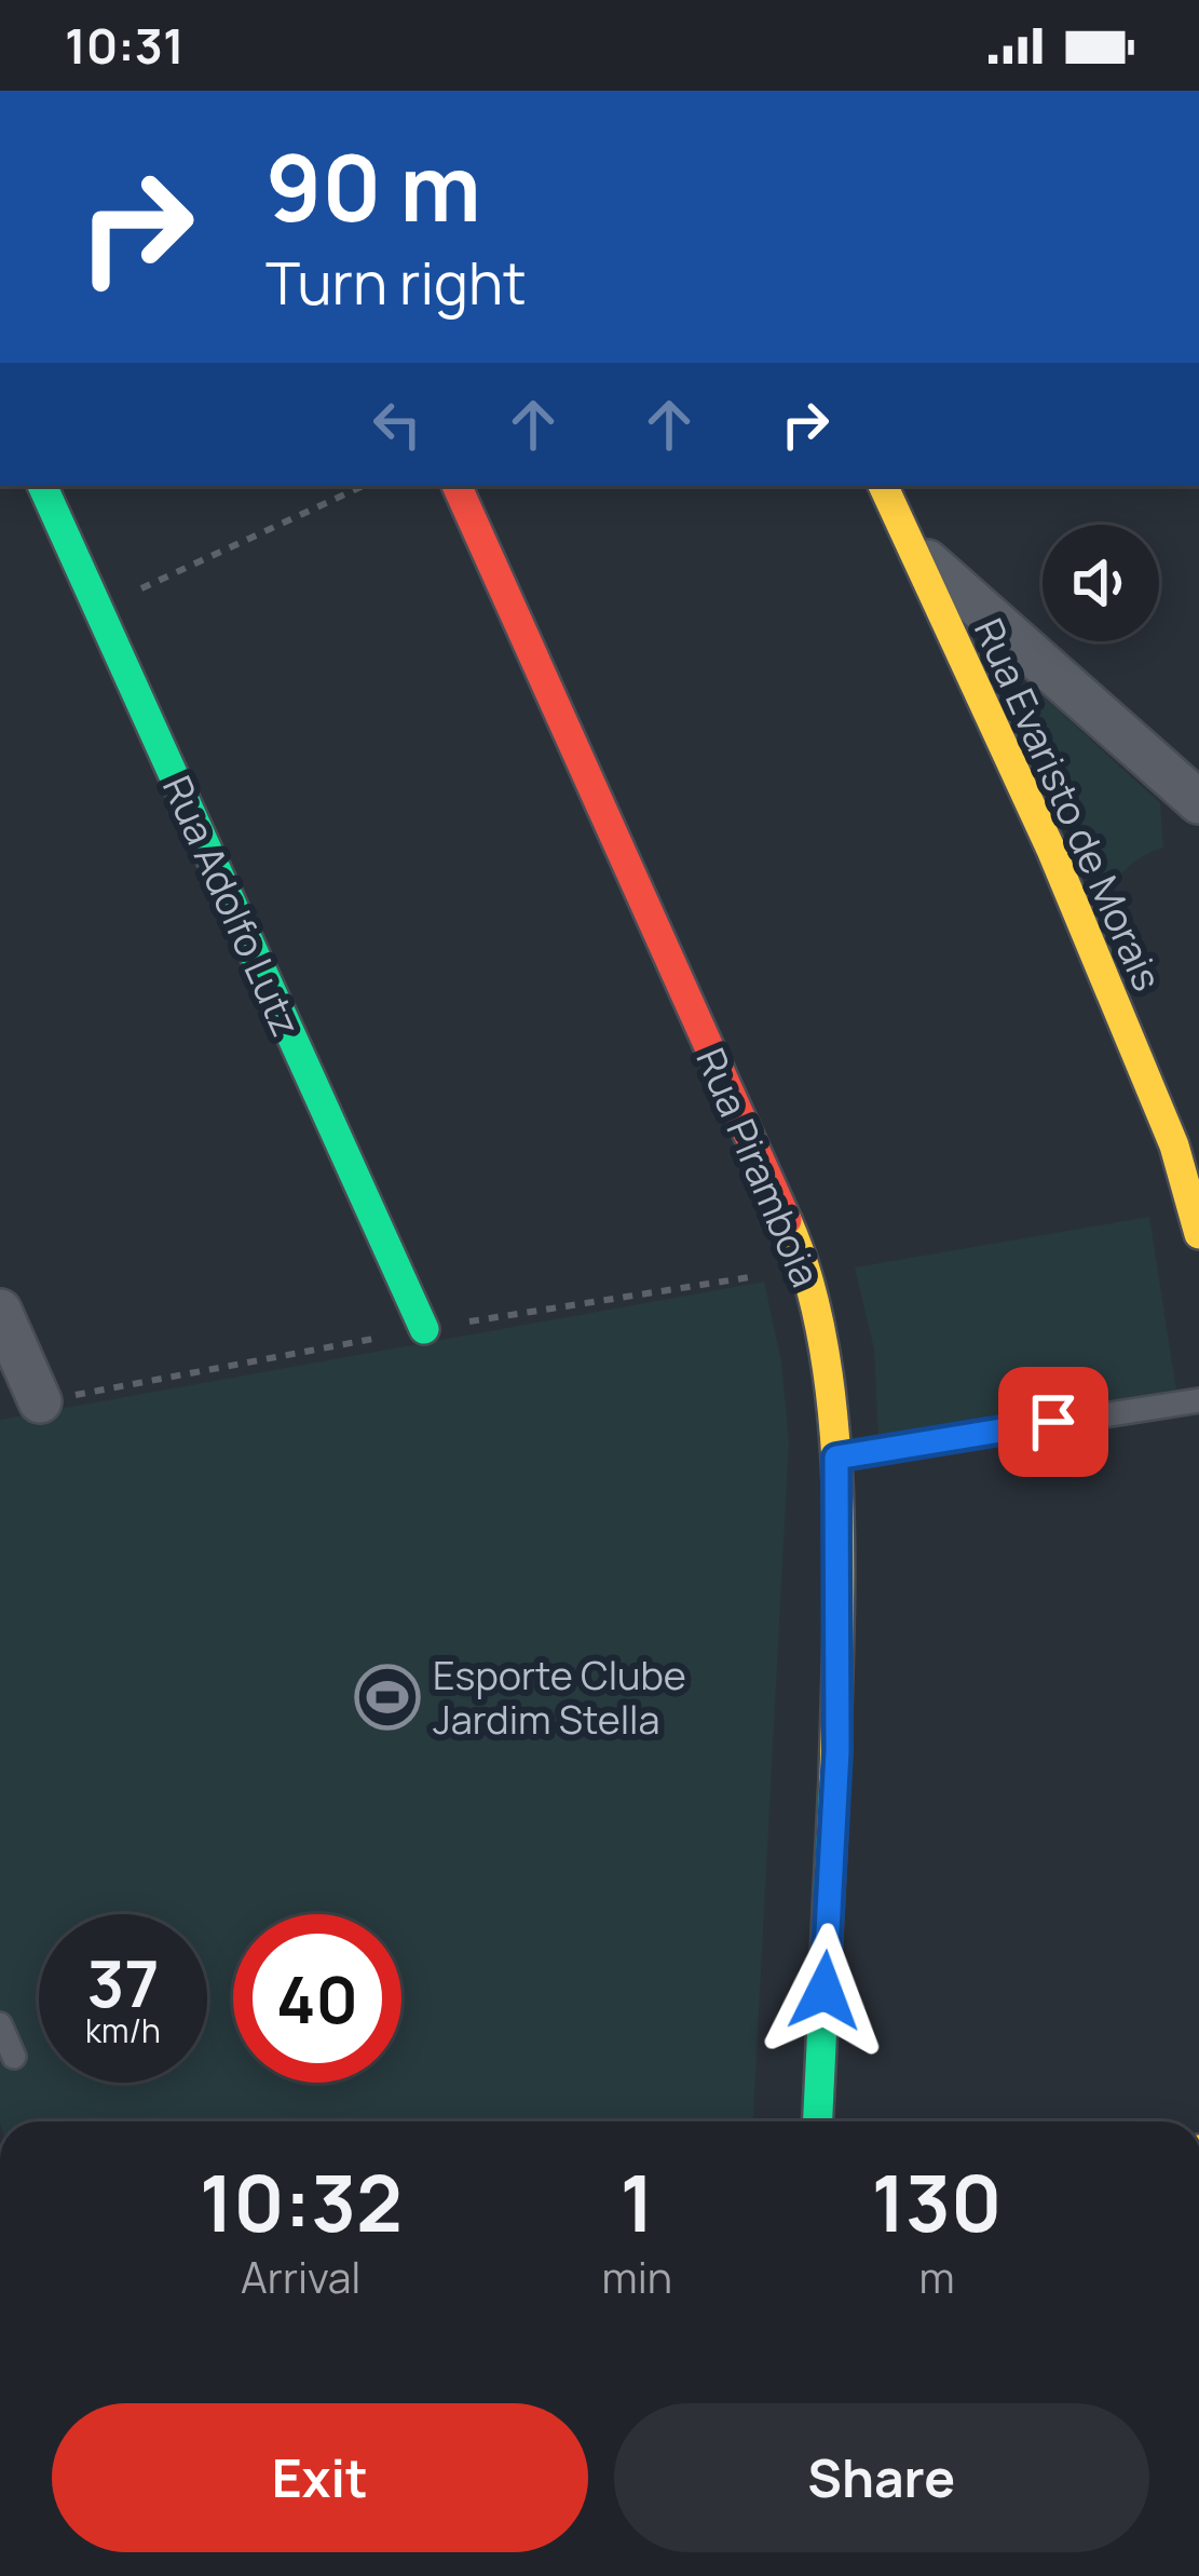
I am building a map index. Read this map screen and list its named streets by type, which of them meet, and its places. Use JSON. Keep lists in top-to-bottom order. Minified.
{"streets":{"street":["Rua Evaristo de Morais","Rua Adolfo Lutz","Rua Piramboia"]},"places":{"sports":["Esporte Clube Jardim Stella"]},"page":{"status":"10:31","turn":["90 m","Turn right"],"speed":"37 km/h","limit":"40","eta":["10:32","Arrival","1","min","130","m"],"buttons":["Exit","Share"]}}
